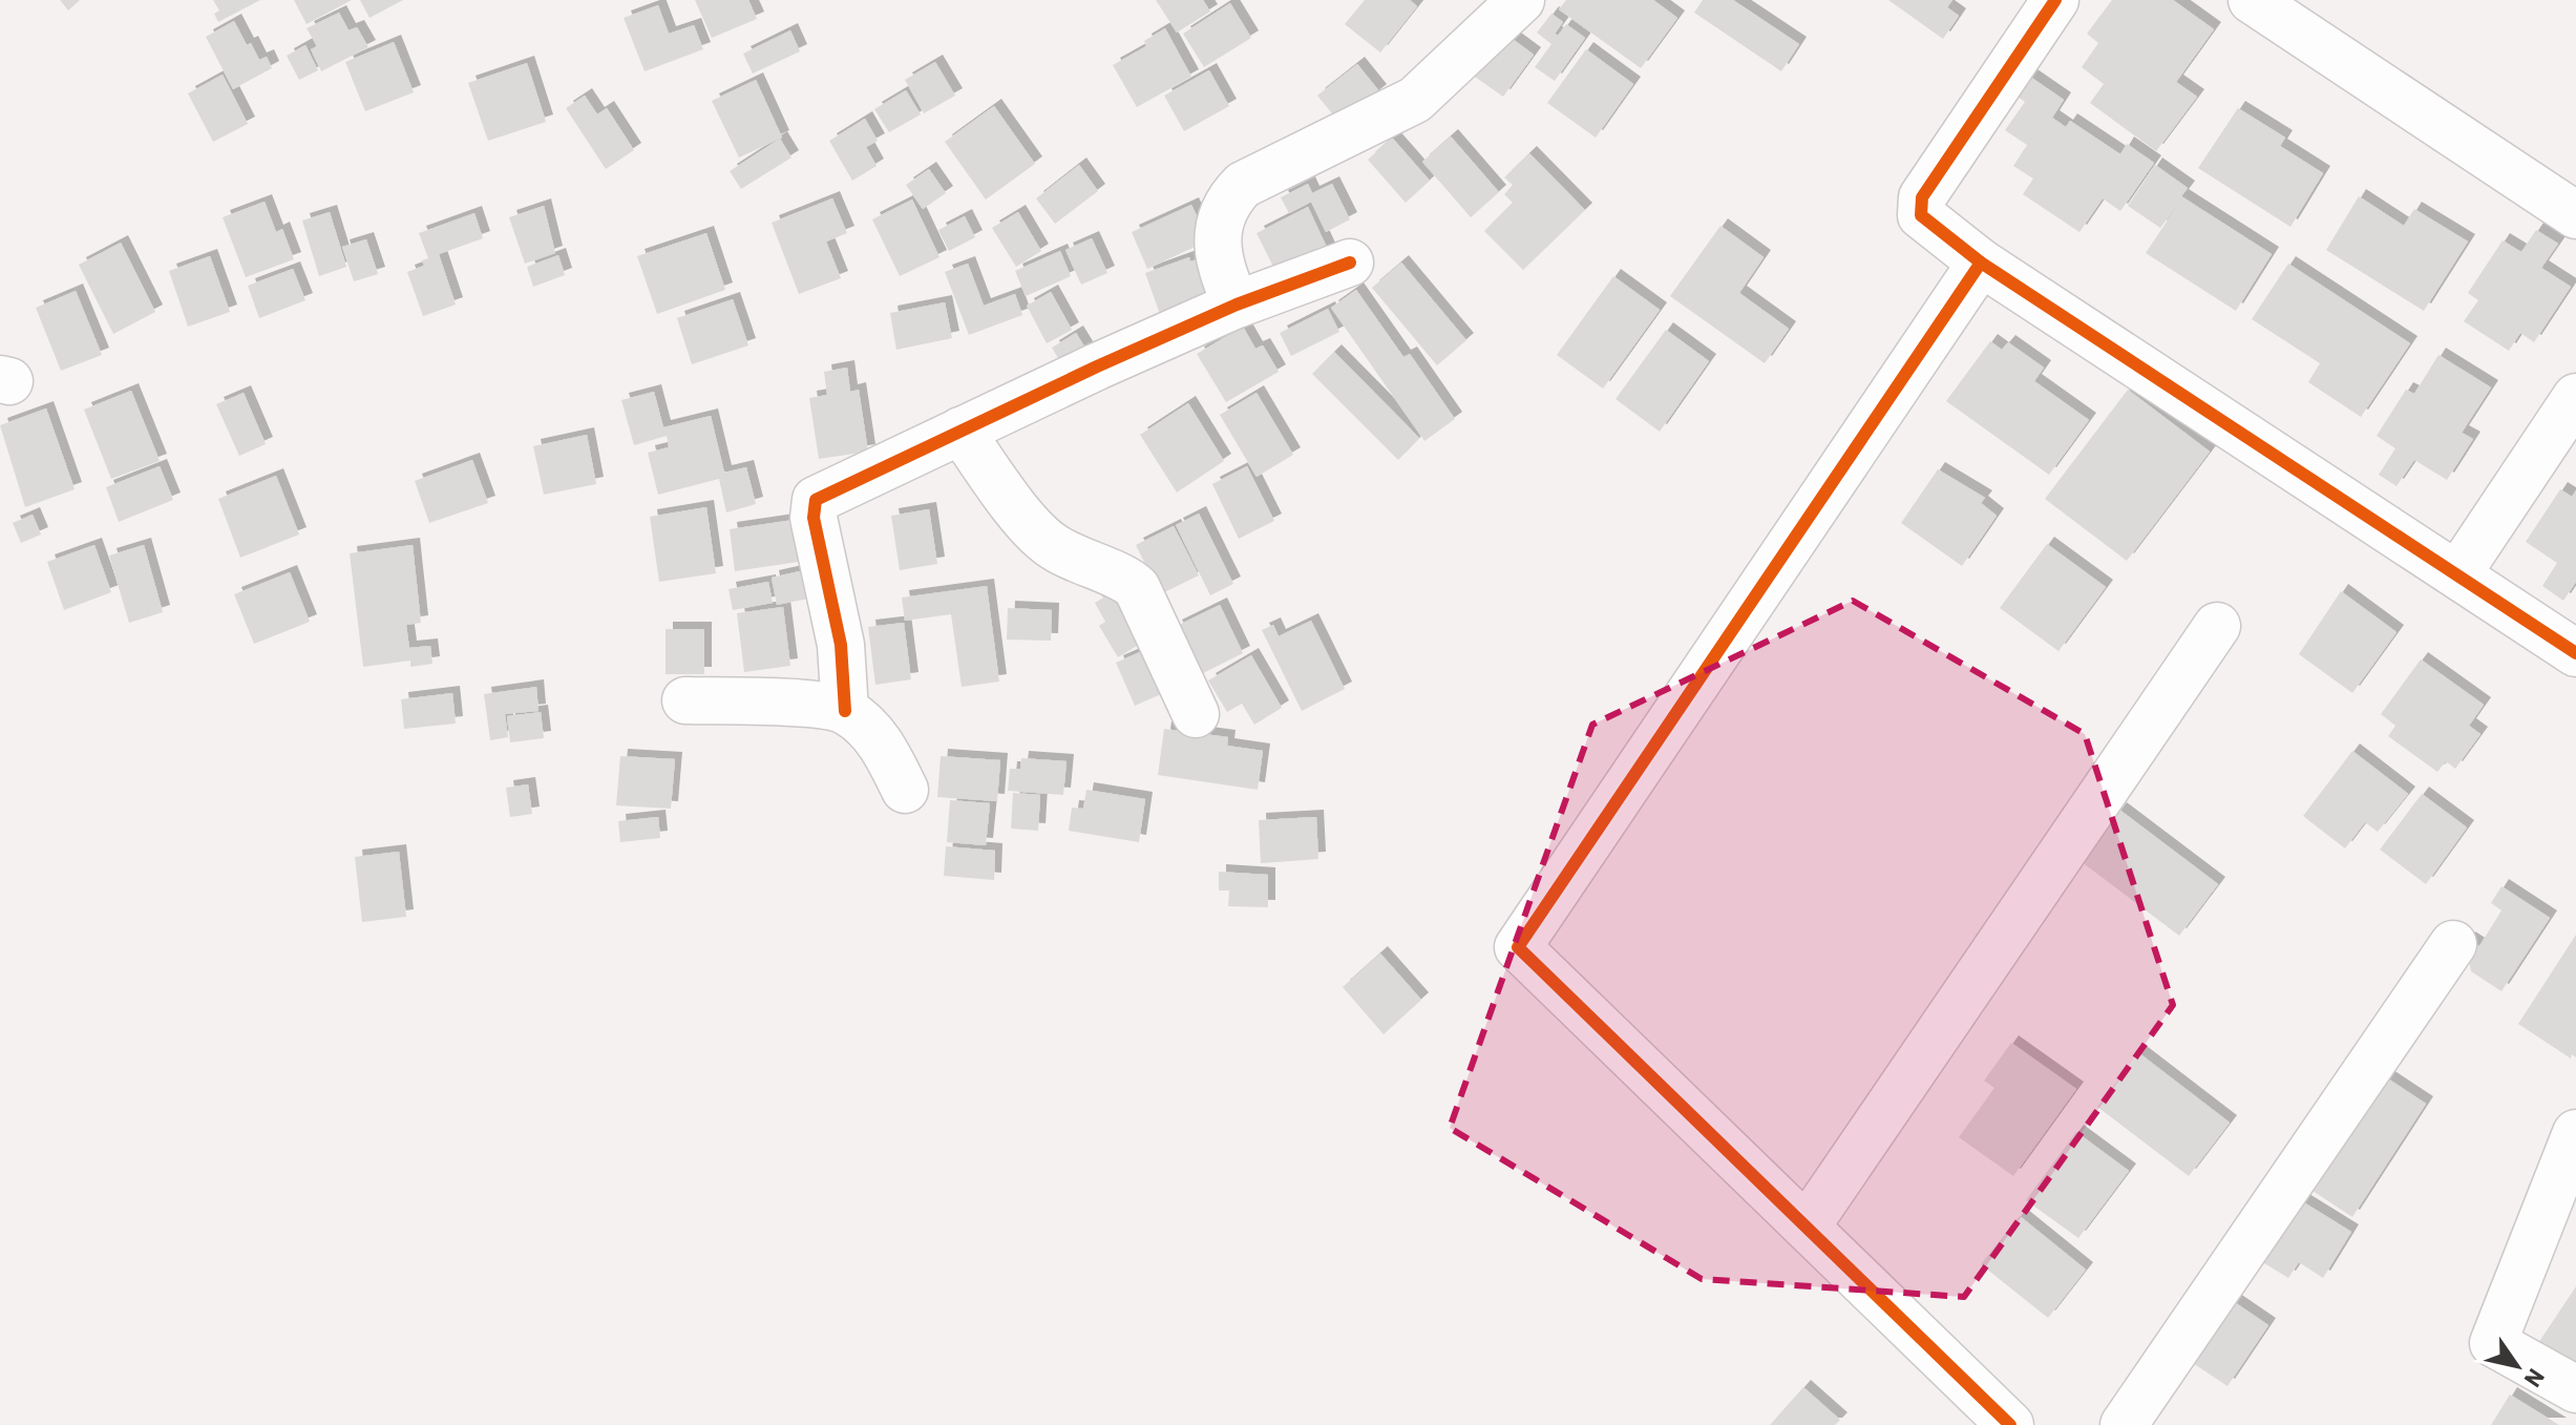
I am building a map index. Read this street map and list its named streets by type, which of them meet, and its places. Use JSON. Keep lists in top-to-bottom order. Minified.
{"north":"bottom right"}
